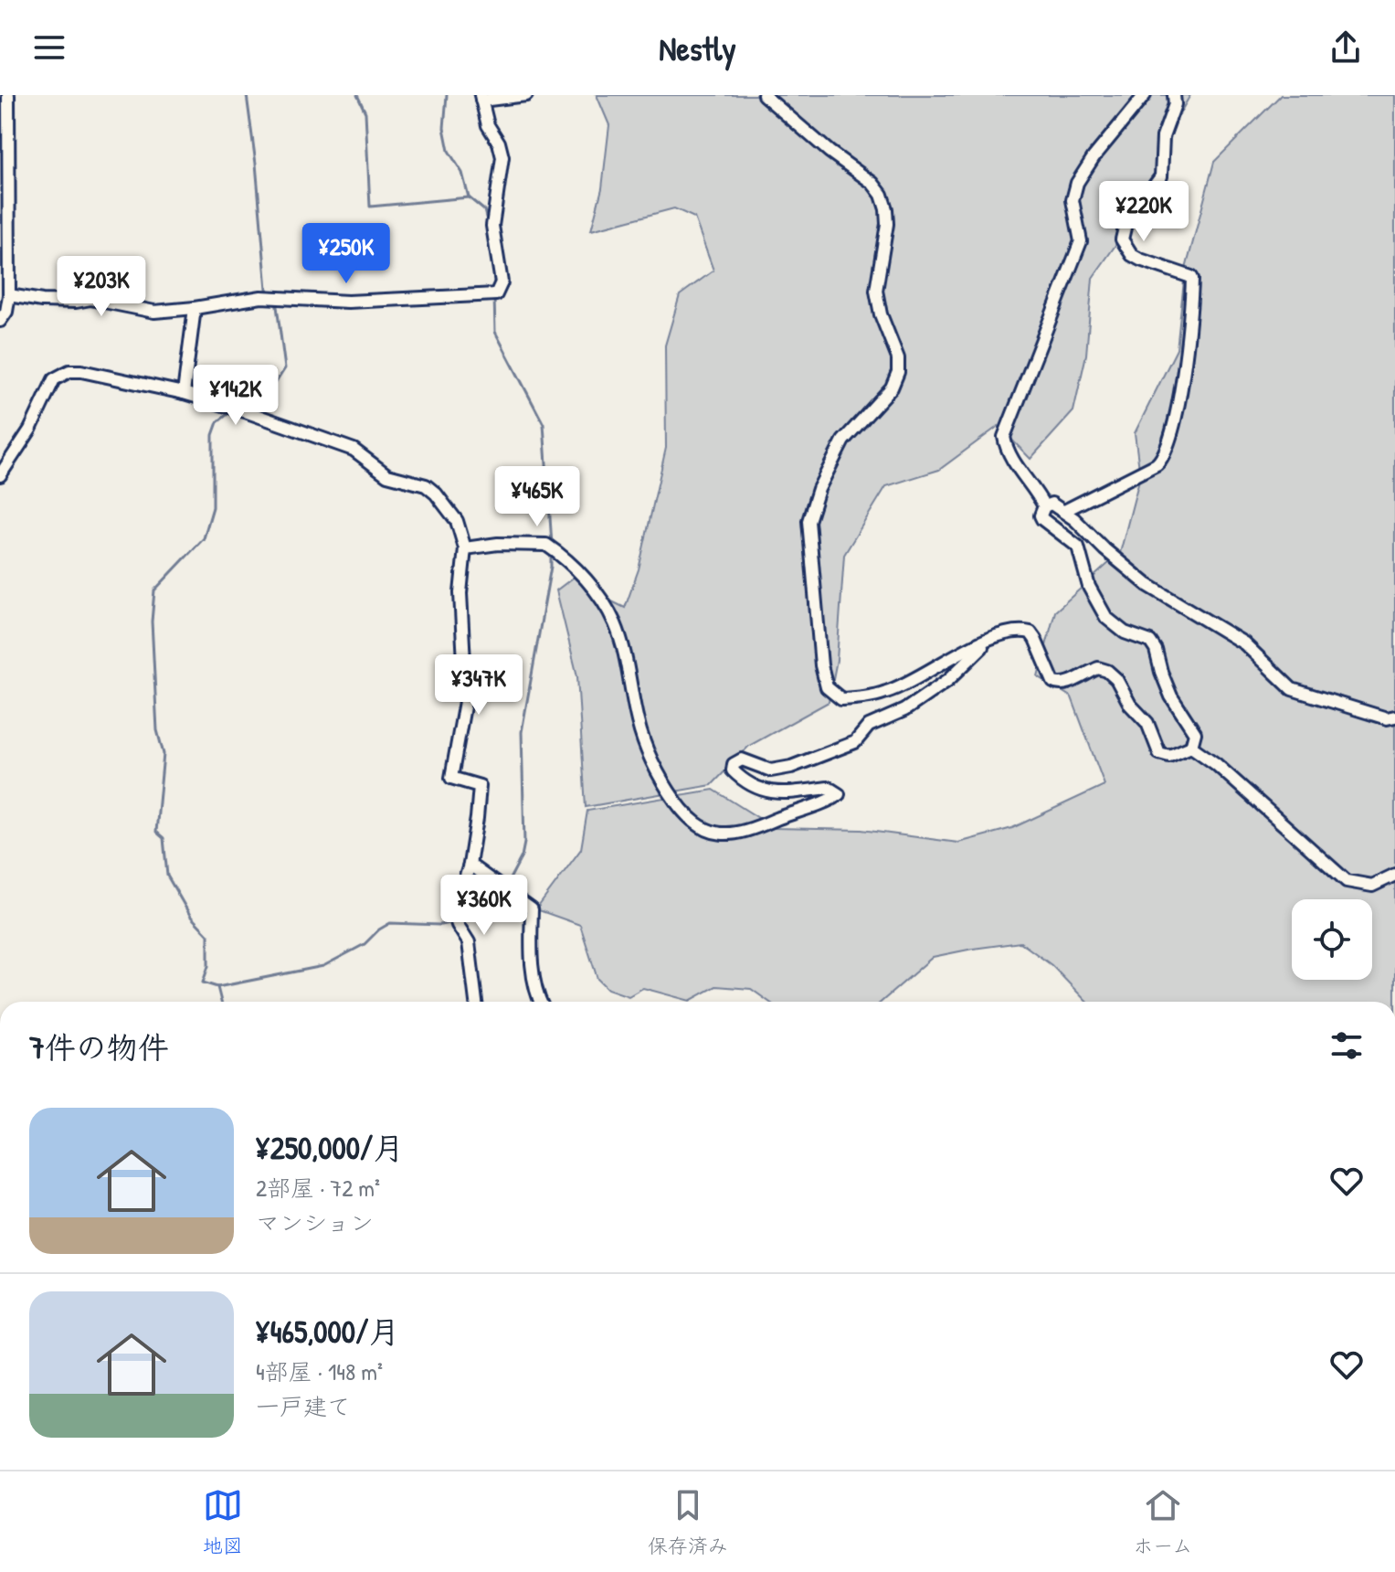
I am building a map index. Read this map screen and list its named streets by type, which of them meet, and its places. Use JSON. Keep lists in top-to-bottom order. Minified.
{"page":{"header":"Nestly","price":["¥220K","¥250K","¥203K","¥142K","¥465K","¥347K","¥360K"],"heading":"7件の物件","list":[{"name":"¥250,000/月","note":"2部屋 · 72 m² · マンション"},{"name":"¥465,000/月","note":"4部屋 · 148 m² · 一戸建て"}],"tabs":["地図","保存済み","ホーム"]}}
